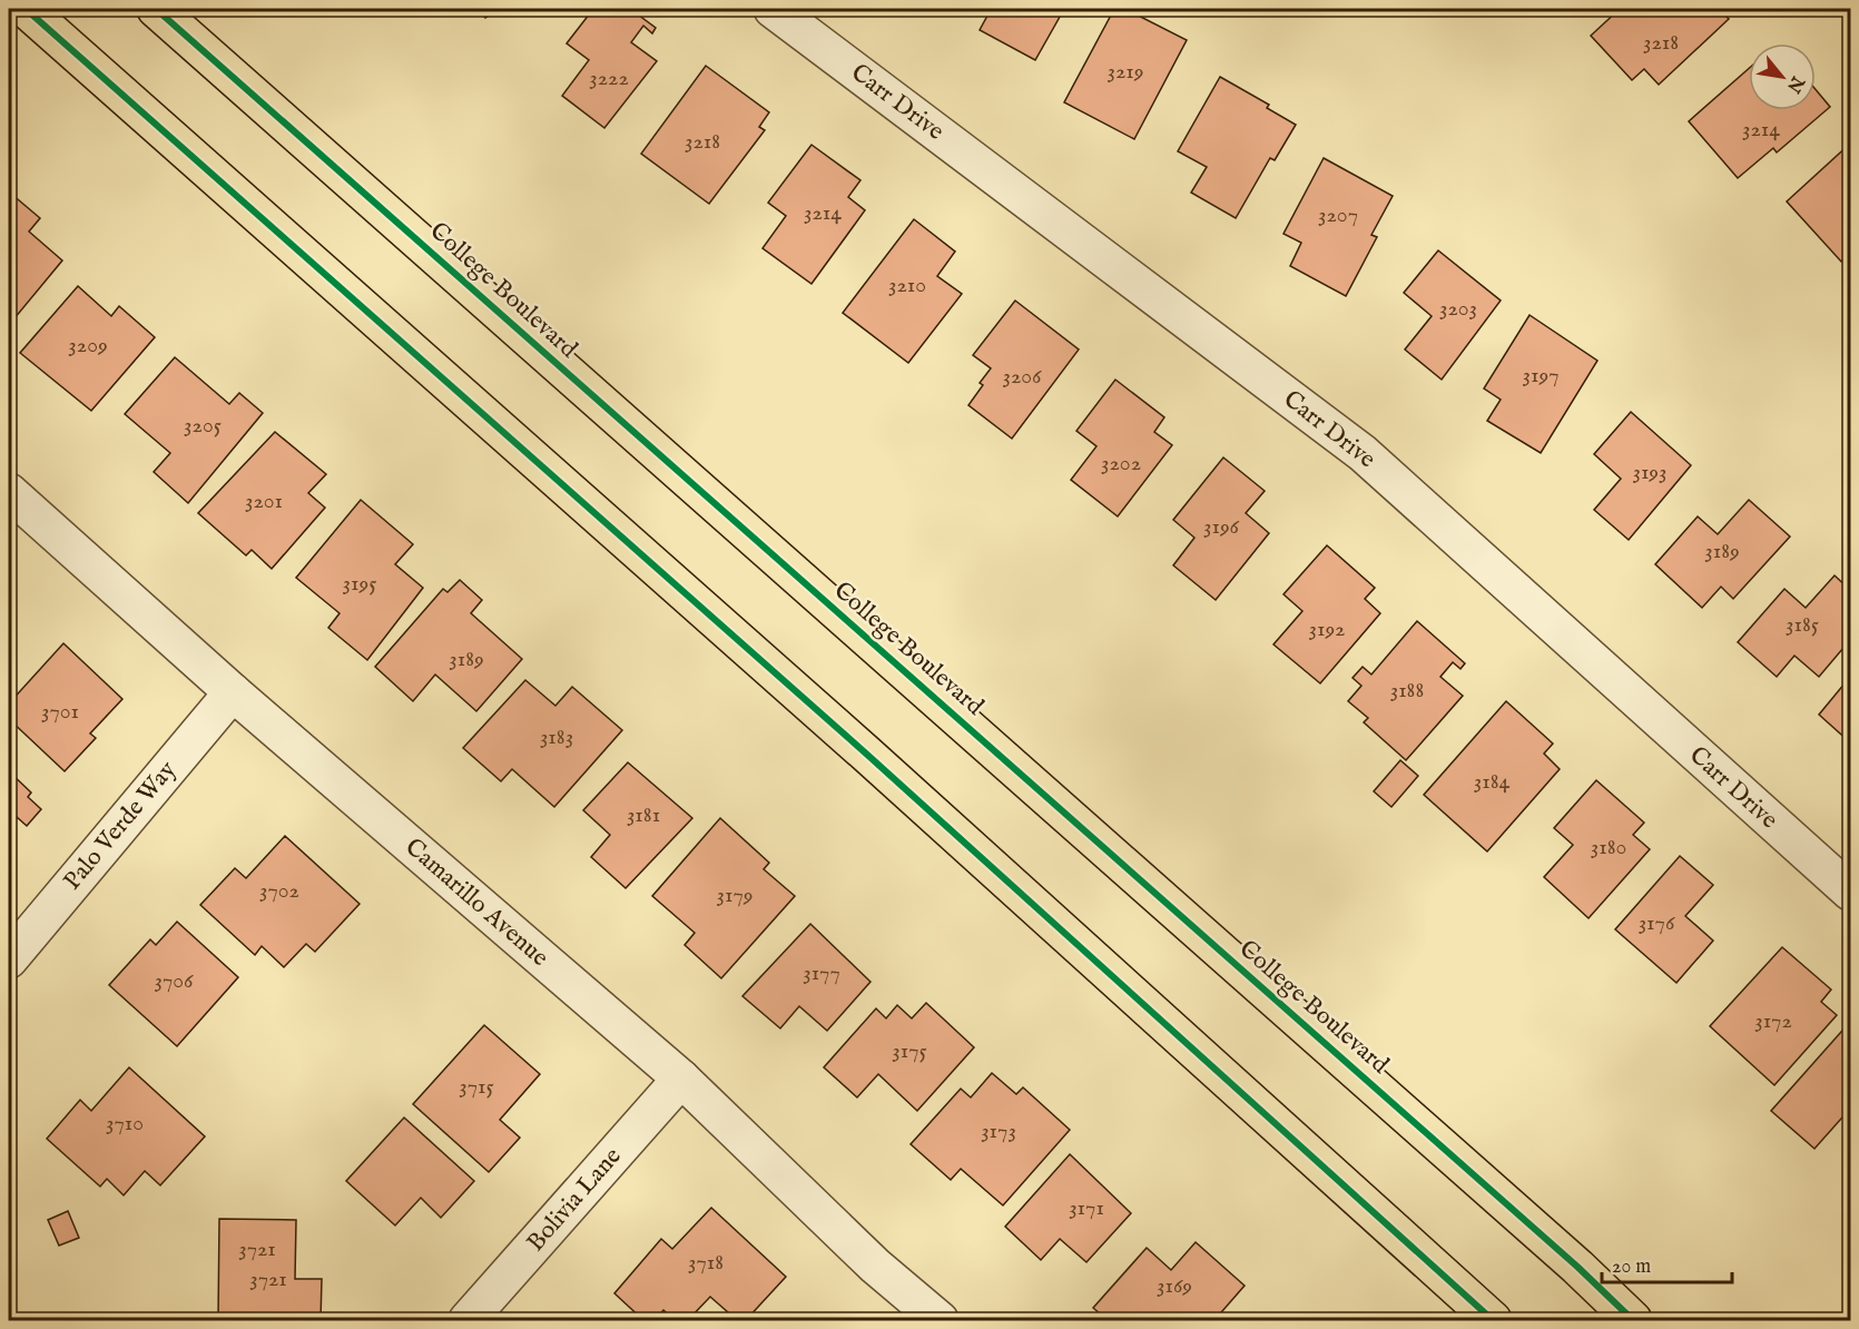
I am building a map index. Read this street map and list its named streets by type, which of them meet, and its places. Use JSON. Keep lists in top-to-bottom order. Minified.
{"streets":{"main road":["College Boulevard"],"street":["Carr Drive","Palo Verde Way","Camarillo Avenue","Bolivia Lane"]},"crossings":[["Palo Verde Way","Camarillo Avenue"],["Camarillo Avenue","Bolivia Lane"]],"house_numbers":["3218","3219","3222","3214","3218","3214","3207","3210","3203","3209","3197","3206","3205","3202","3193","3201","3196","3189","3195","3185","3192","3189","3188","3701","3183","3184","3181","3180","3702","3179","3176","3177","3706","3172","3175","3715","3710","3173","3171","3721","3718","3721","3169"],"scale_bar":"20 m","north":"bottom right"}
